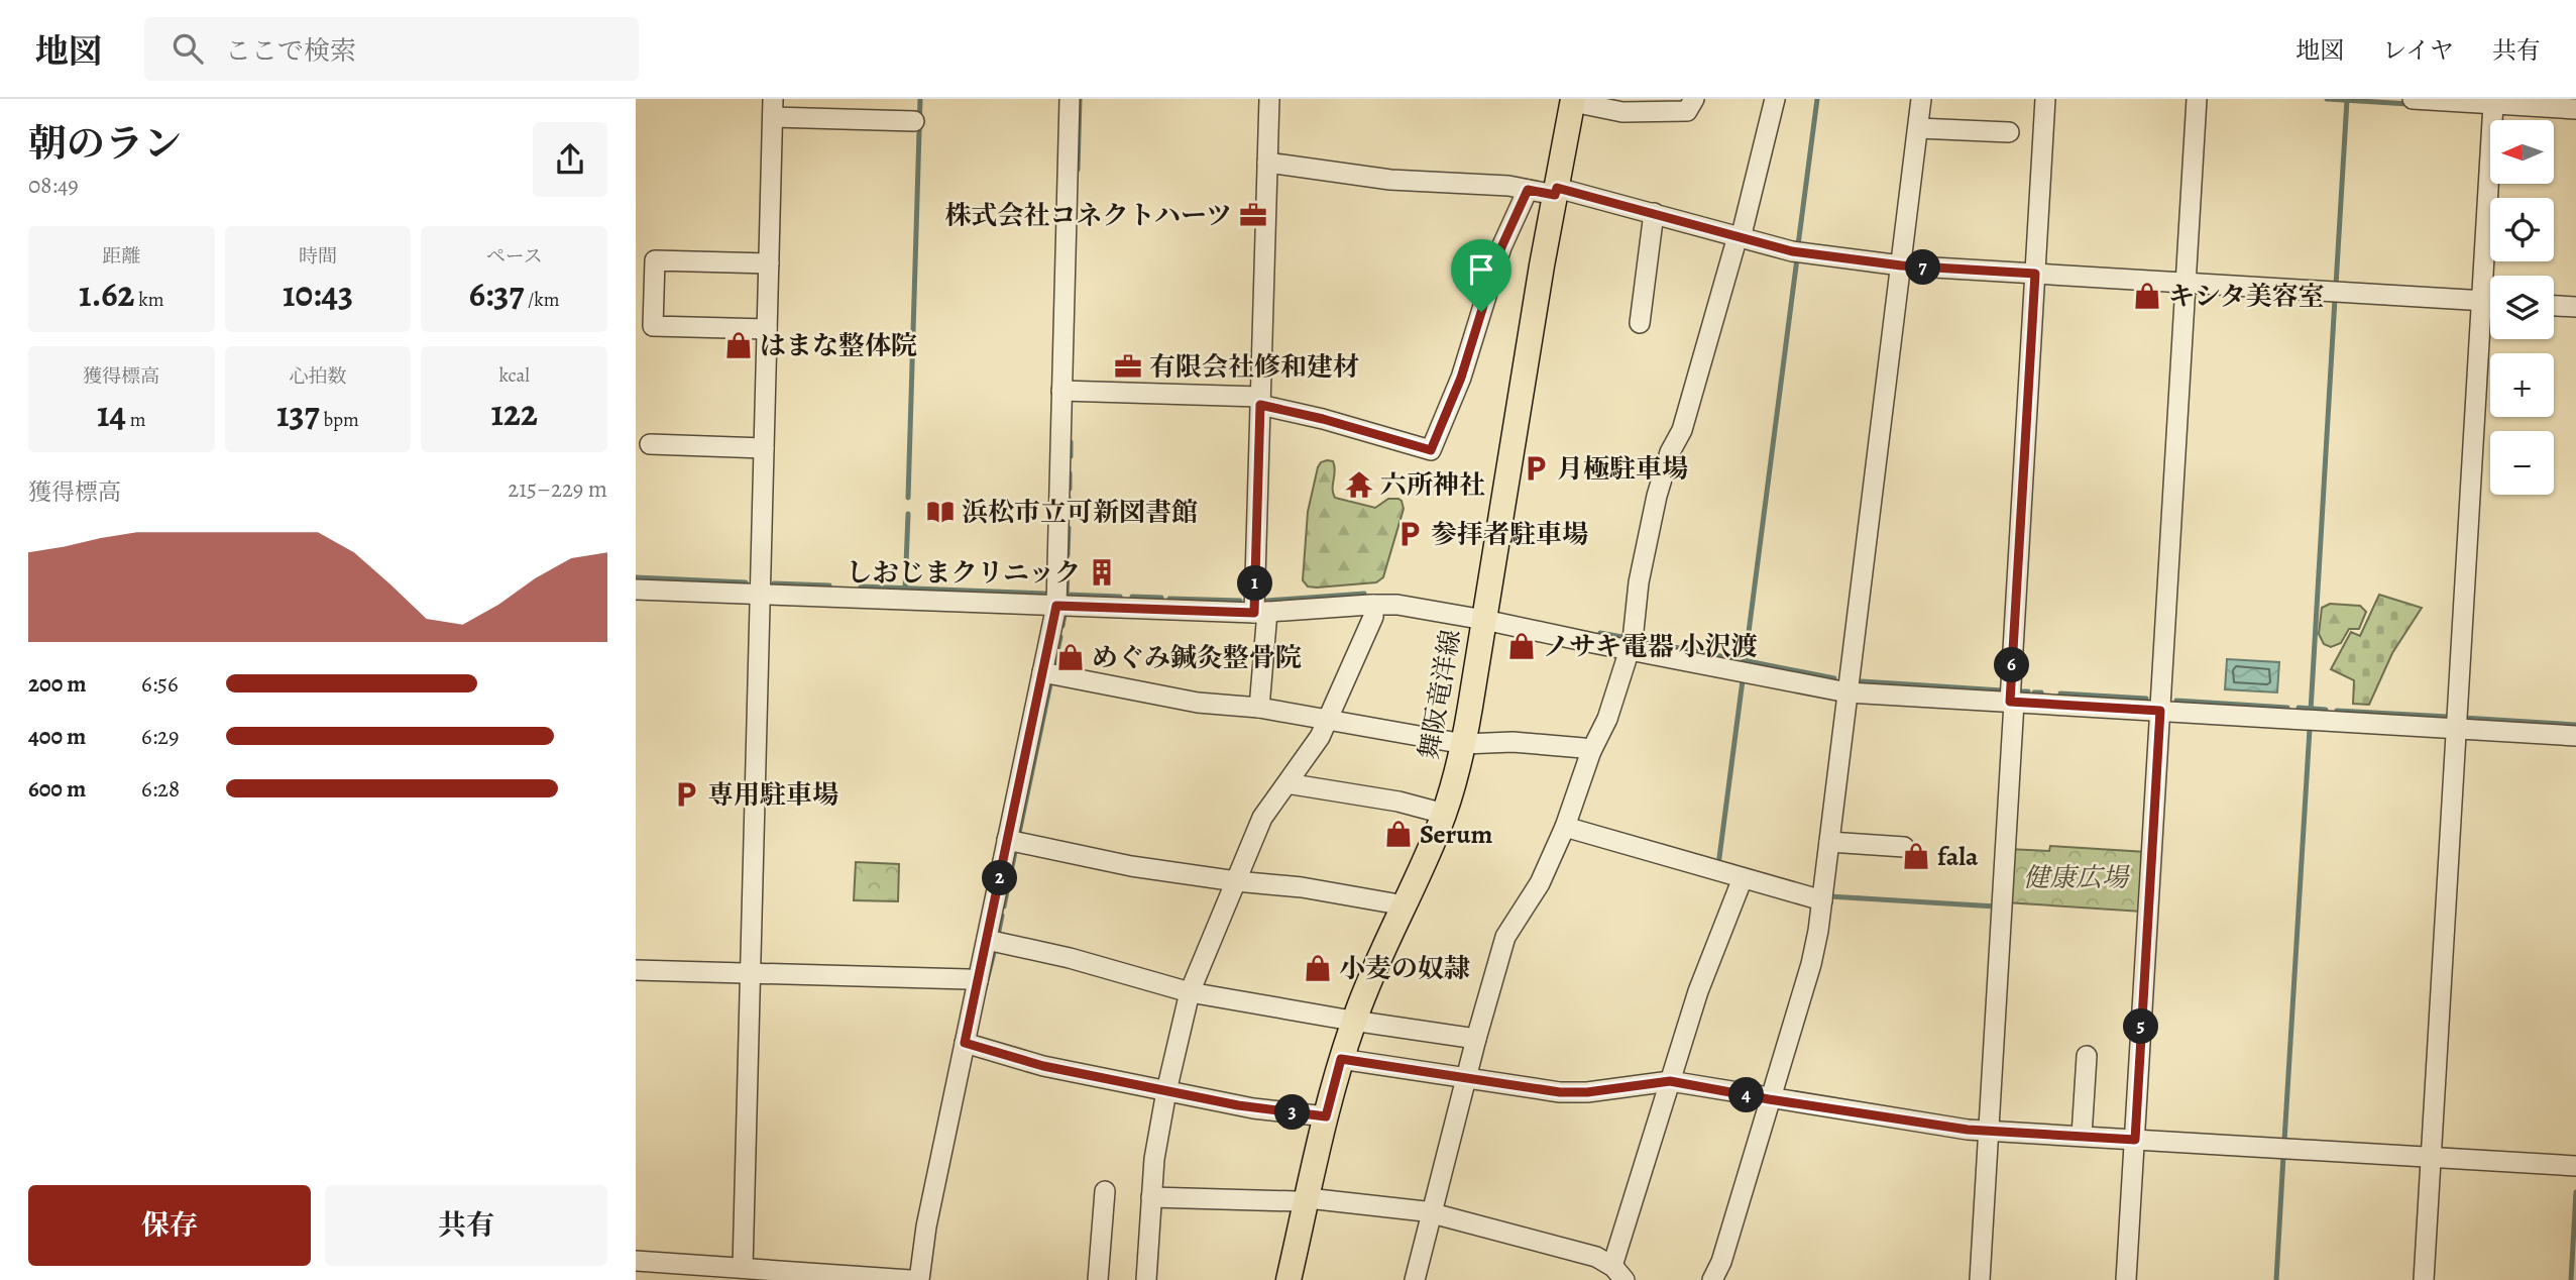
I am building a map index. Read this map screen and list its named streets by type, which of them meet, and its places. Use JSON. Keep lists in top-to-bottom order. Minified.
{"streets":{"main road":["舞阪竜洋線"]},"parks":["健康広場"],"places":{"office":["株式会社コネクトハーツ","有限会社修和建材"],"shop":["キシタ美容室","はまな整体院","ノサキ電器 小沢渡","めぐみ鍼灸整骨院","Serum","fala","小麦の奴隷"],"parking":["月極駐車場","参拝者駐車場","専用駐車場"],"temple":["六所神社"],"library":["浜松市立可新図書館"],"building":["しおじまクリニック"]},"north":"left","page":{"header":"地図","search":"ここで検索","nav":["地図","レイヤ","共有"],"heading":["朝のラン","08:49"],"map_buttons":["+","−"],"stats":[["距離","1.62 km"],["時間","10:43"],["ペース","6:37 /km"],["獲得標高","14 m"],["心拍数","137 bpm"],["kcal","122"]],"pins":["7","1","6","2","5","4","3"],"chart":["獲得標高","215–229 m"],"list":[{"name":"200 m","note":"6:56"},{"name":"400 m","note":"6:29"},{"name":"600 m","note":"6:28"}],"buttons":["保存","共有"]}}
